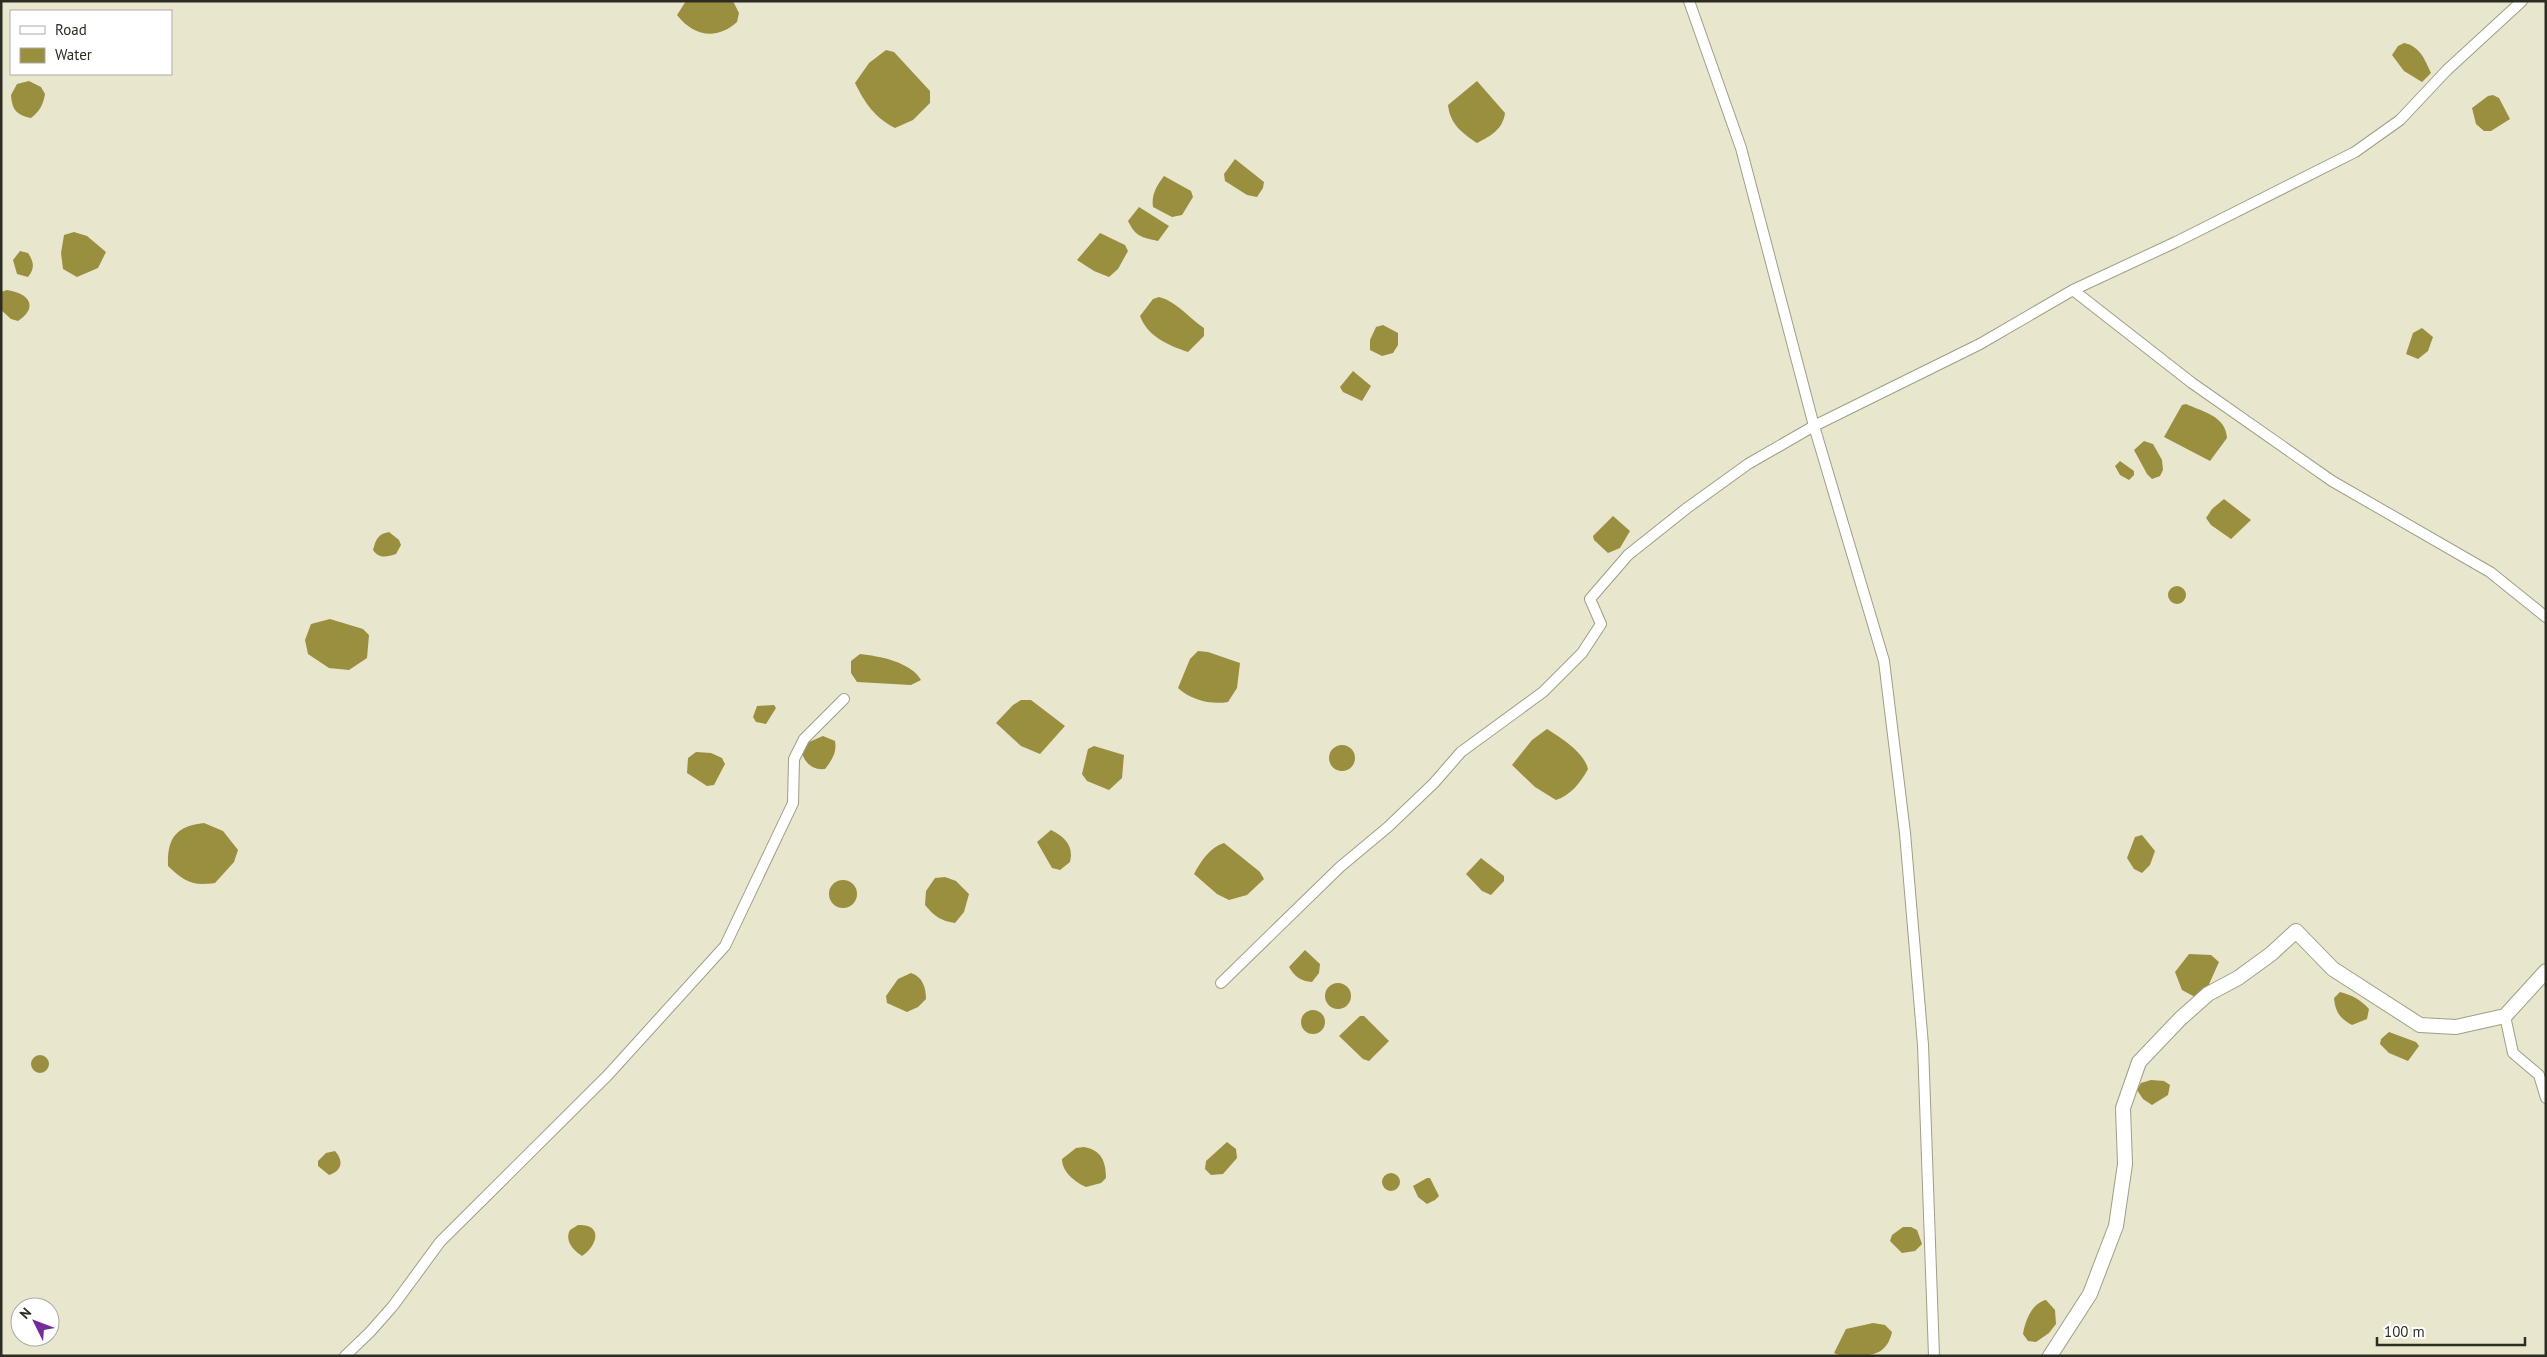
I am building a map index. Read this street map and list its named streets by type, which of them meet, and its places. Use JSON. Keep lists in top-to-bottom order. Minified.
{"legend":["Road","Water"],"scale_bar":"100 m","north":"top left"}
